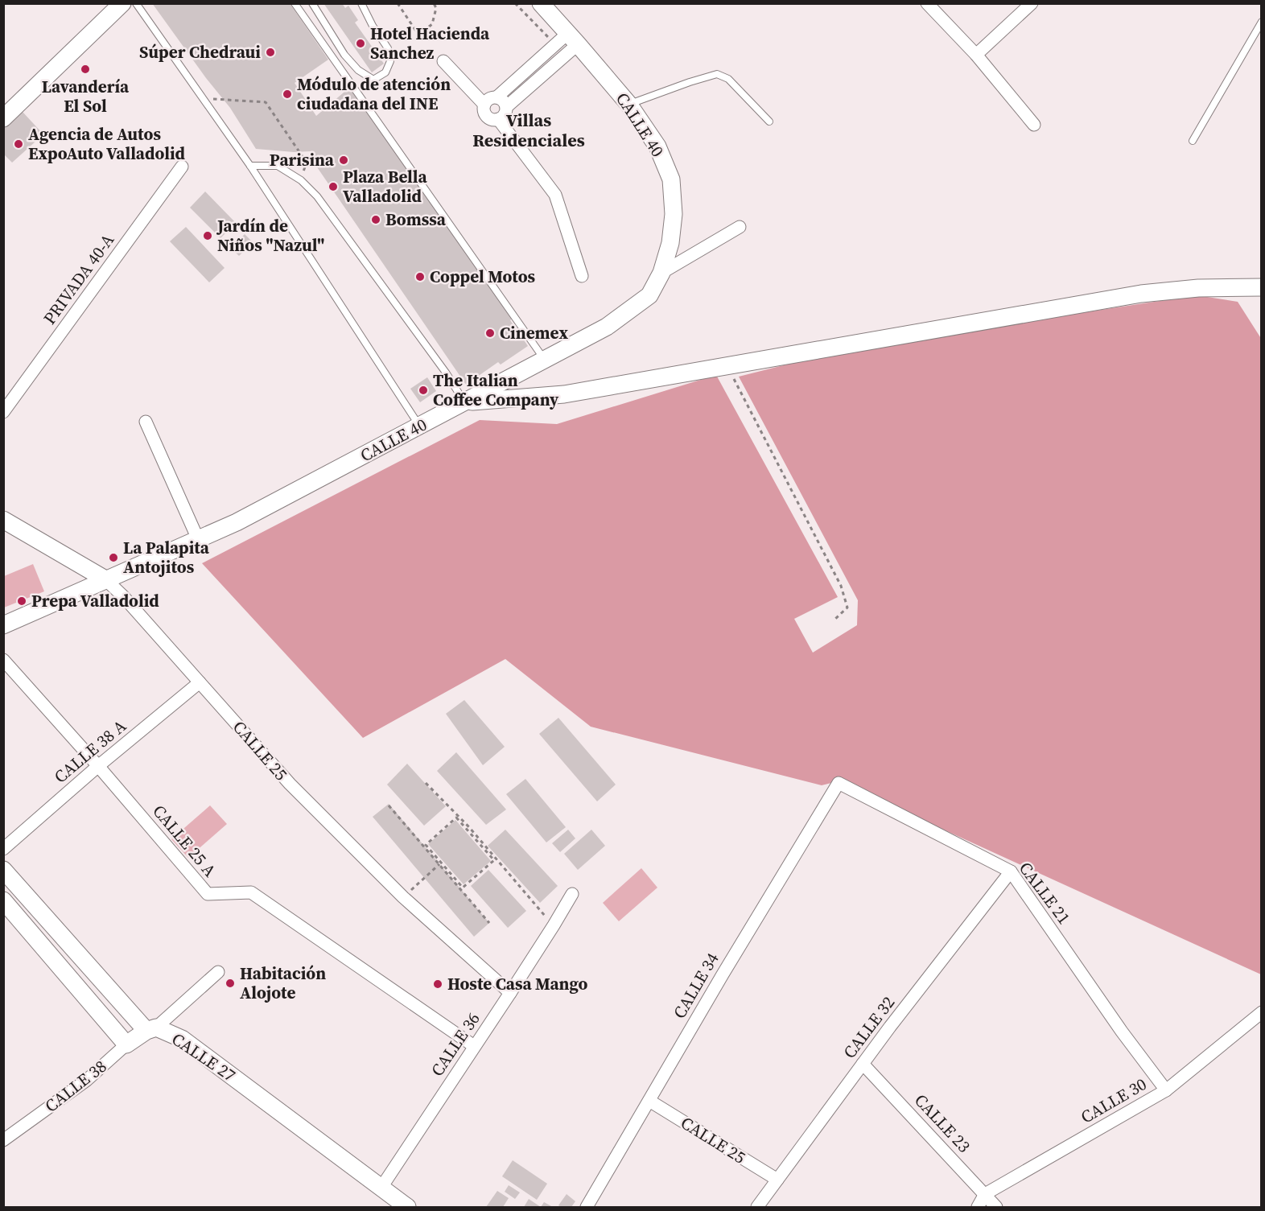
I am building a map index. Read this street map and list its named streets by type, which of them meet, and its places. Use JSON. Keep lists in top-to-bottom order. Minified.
{"streets":{"main road":["CALLE 40","CALLE 25","CALLE 27","CALLE 38"],"street":["PRIVADA 40-A","CALLE 38 A","CALLE 25 A","CALLE 21","CALLE 34","CALLE 32","CALLE 36","CALLE 30","CALLE 23"]},"crossings":[["CALLE 40","CALLE 25"],["CALLE 25","CALLE 38 A"],["CALLE 25","CALLE 34"],["CALLE 25","CALLE 32"],["CALLE 25","CALLE 36"],["CALLE 38 A","CALLE 25 A"],["CALLE 25 A","CALLE 36"],["CALLE 21","CALLE 34"],["CALLE 21","CALLE 32"],["CALLE 21","CALLE 30"],["CALLE 32","CALLE 23"],["CALLE 36","CALLE 27"],["CALLE 27","CALLE 38"],["CALLE 30","CALLE 23"]],"districts":["Villas Residenciales"],"places":["Hotel Hacienda Sanchez","Súper Chedraui","Lavandería El Sol","Módulo de atención ciudadana del INE","Agencia de Autos ExpoAuto Valladolid","Parisina","Plaza Bella Valladolid","Bomssa","Jardín de Niños \"Nazul\"","Coppel Motos","Cinemex","The Italian Coffee Company","La Palapita Antojitos","Prepa Valladolid","Habitación Alojote","Hoste Casa Mango"]}
